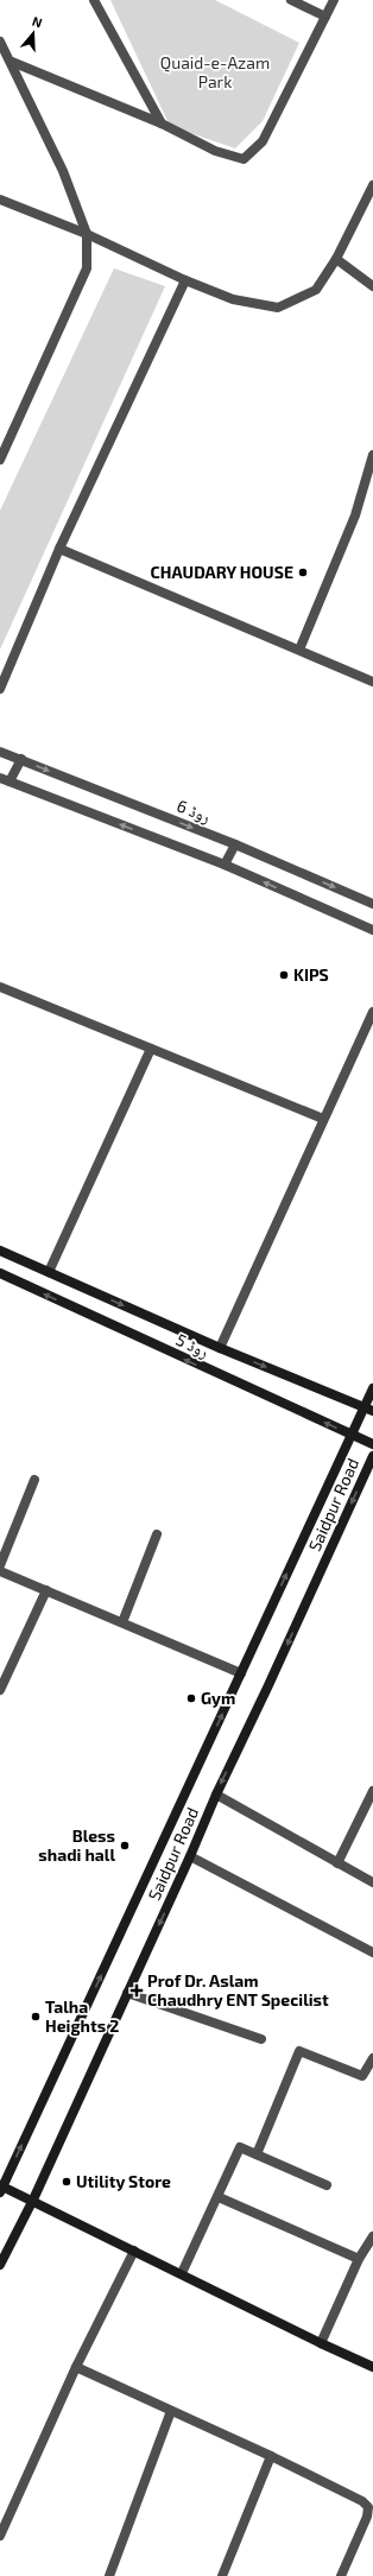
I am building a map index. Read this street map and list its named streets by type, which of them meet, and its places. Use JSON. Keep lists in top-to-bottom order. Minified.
{"streets":{"main road":["روڈ 5","Saidpur Road"],"street":["روڈ 6"]},"crossings":[["روڈ 5","Saidpur Road"]],"parks":["Quaid-e-Azam Park"],"places":{"other":["CHAUDARY HOUSE","KIPS","Gym","Bless shadi hall","Talha Heights 2","Utility Store"],"health":["Prof Dr. Aslam Chaudhry ENT Specilist"]},"north":"top"}
